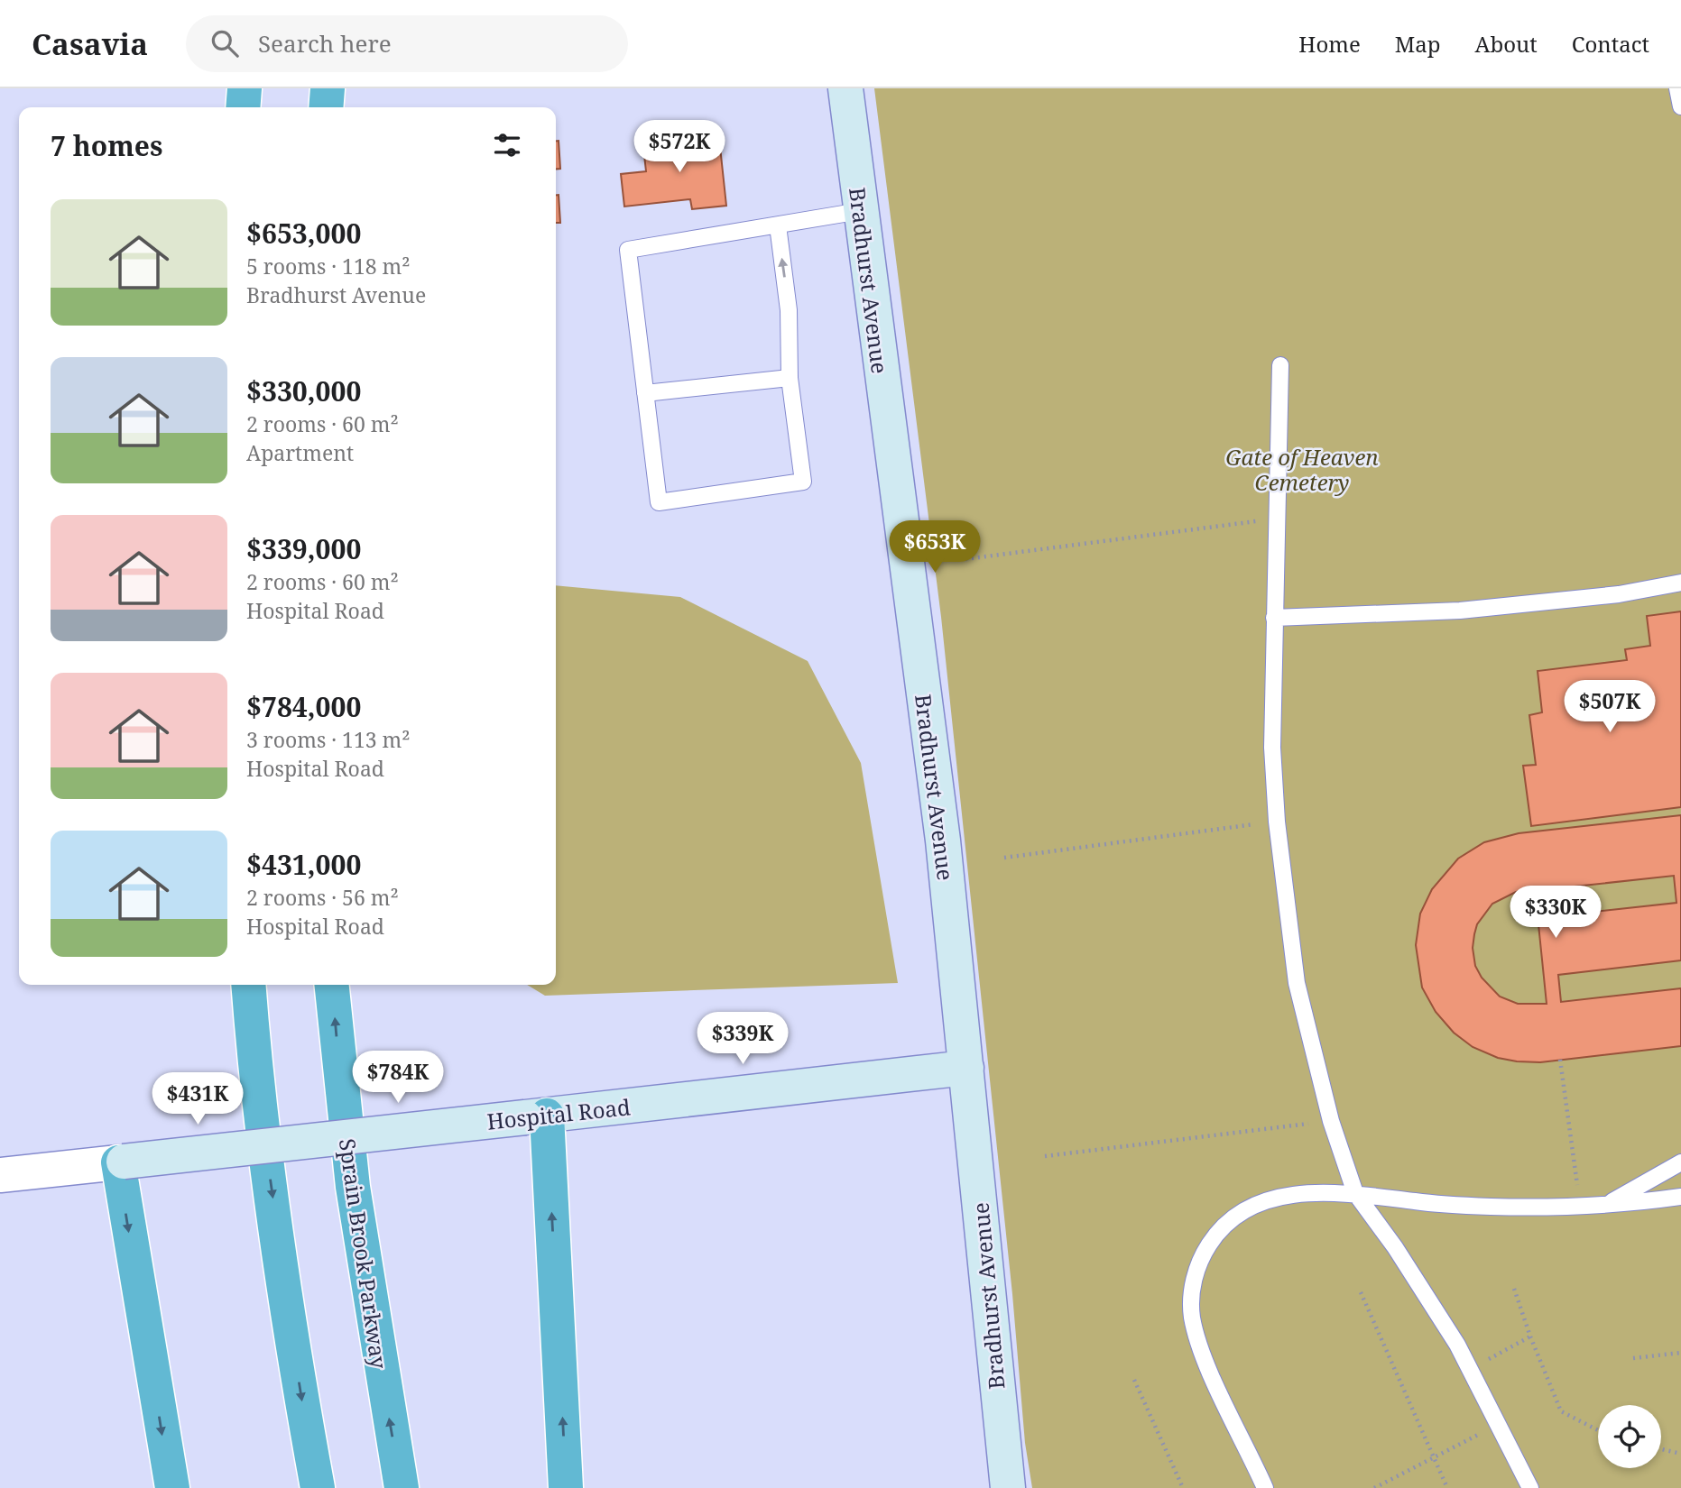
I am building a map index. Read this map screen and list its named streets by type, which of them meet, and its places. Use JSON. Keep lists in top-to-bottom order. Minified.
{"streets":{"highway":["Sprain Brook Parkway"],"main road":["Bradhurst Avenue","Hospital Road"]},"crossings":[["Bradhurst Avenue","Hospital Road"]],"parks":["Gate of Heaven Cemetery"],"page":{"header":"Casavia","search":"Search here","nav":["Home","Map","About","Contact"],"heading":"7 homes","price":["$572K","$653K","$507K","$330K","$339K","$784K","$431K"],"list":[{"name":"$653,000","note":"5 rooms · 118 m² · Bradhurst Avenue"},{"name":"$330,000","note":"2 rooms · 60 m² · Apartment"},{"name":"$339,000","note":"2 rooms · 60 m² · Hospital Road"},{"name":"$784,000","note":"3 rooms · 113 m² · Hospital Road"},{"name":"$431,000","note":"2 rooms · 56 m² · Hospital Road"}]}}
